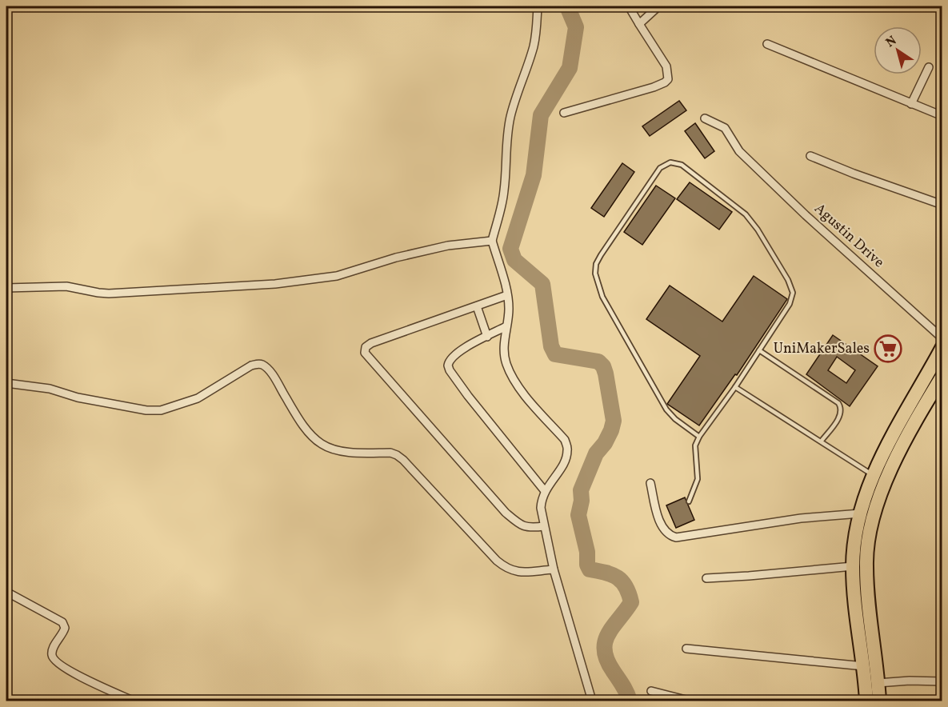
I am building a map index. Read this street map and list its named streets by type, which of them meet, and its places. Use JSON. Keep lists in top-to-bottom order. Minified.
{"streets":{"street":["Agustin Drive"]},"places":{"supermarket":["UniMakerSales"]},"north":"top left"}
